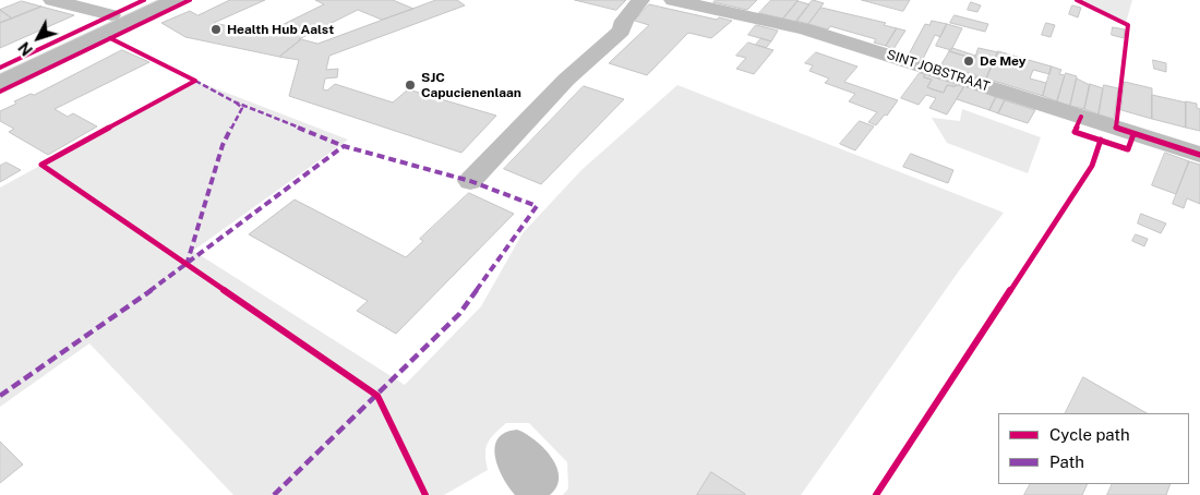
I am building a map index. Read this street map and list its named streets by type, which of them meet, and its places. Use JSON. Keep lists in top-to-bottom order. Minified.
{"streets":{"street":["SINT JOBSTRAAT"]},"places":["Health Hub Aalst","De Mey","SJC Capucienenlaan"],"legend":["Cycle path","Path"],"north":"bottom left"}
